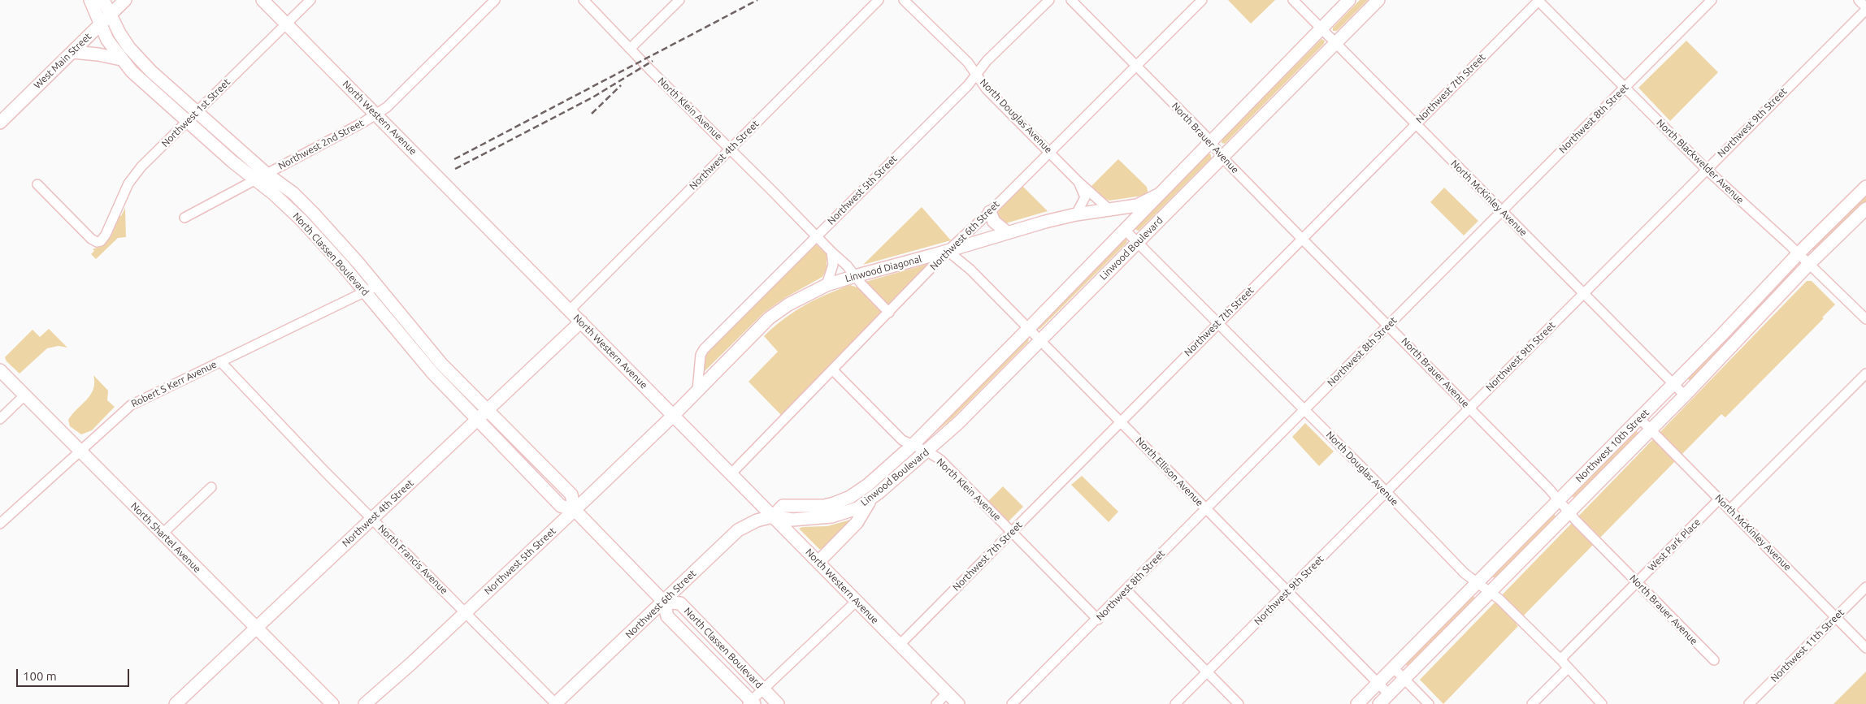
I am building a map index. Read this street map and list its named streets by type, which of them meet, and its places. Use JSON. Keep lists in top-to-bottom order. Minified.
{"streets":{"main road":["West Main Street","North Western Avenue","Northwest 4th Street","Northwest 5th Street","Northwest 6th Street","Linwood Boulevard","North Classen Boulevard","Linwood Diagonal","Northwest 10th Street","North Shartel Avenue"],"street":["Northwest 7th Street","North Klein Avenue","Northwest 1st Street","North Douglas Avenue","Northwest 8th Street","Northwest 9th Street","North Brauer Avenue","Northwest 2nd Street","North Blackwelder Avenue","North McKinley Avenue","Robert S Kerr Avenue","North Ellison Avenue","West Park Place","North Francis Avenue","Northwest 11th Street"]},"crossings":[["West Main Street","North Classen Boulevard"],["Northwest 7th Street","North Klein Avenue"],["Northwest 7th Street","North Douglas Avenue"],["Northwest 7th Street","North Western Avenue"],["Northwest 7th Street","North Brauer Avenue"],["Northwest 7th Street","North Blackwelder Avenue"],["Northwest 7th Street","North McKinley Avenue"],["Northwest 7th Street","North Ellison Avenue"],["North Klein Avenue","Northwest 8th Street"],["North Klein Avenue","Northwest 4th Street"],["North Klein Avenue","Northwest 5th Street"],["North Klein Avenue","Northwest 6th Street"],["North Klein Avenue","Linwood Boulevard"],["North Klein Avenue","Linwood Diagonal"],["Northwest 1st Street","North Western Avenue"],["Northwest 1st Street","North Classen Boulevard"],["North Douglas Avenue","Northwest 8th Street"],["North Douglas Avenue","Northwest 9th Street"],["North Douglas Avenue","Northwest 5th Street"],["North Douglas Avenue","Northwest 6th Street"],["North Douglas Avenue","Linwood Boulevard"],["North Douglas Avenue","Linwood Diagonal"],["North Douglas Avenue","Northwest 10th Street"],["North Douglas Avenue","West Park Place"],["North Western Avenue","Northwest 2nd Street"],["North Western Avenue","Northwest 4th Street"],["North Western Avenue","Northwest 5th Street"],["North Western Avenue","Northwest 6th Street"],["North Western Avenue","Linwood Boulevard"],["North Western Avenue","Linwood Diagonal"],["Northwest 8th Street","North Brauer Avenue"],["Northwest 8th Street","North Blackwelder Avenue"],["Northwest 8th Street","North McKinley Avenue"],["Northwest 8th Street","North Ellison Avenue"],["Northwest 9th Street","North Brauer Avenue"],["Northwest 9th Street","North Blackwelder Avenue"],["Northwest 9th Street","North McKinley Avenue"],["Northwest 9th Street","North Ellison Avenue"],["North Brauer Avenue","Northwest 6th Street"],["North Brauer Avenue","Linwood Boulevard"],["North Brauer Avenue","Northwest 10th Street"],["North Brauer Avenue","West Park Place"],["Northwest 2nd Street","North Classen Boulevard"],["Northwest 4th Street","North Classen Boulevard"],["Northwest 4th Street","North Shartel Avenue"],["Northwest 4th Street","North Francis Avenue"],["North Blackwelder Avenue","Northwest 10th Street"],["Northwest 5th Street","North Classen Boulevard"],["Northwest 5th Street","Linwood Diagonal"],["Northwest 5th Street","North Francis Avenue"],["North McKinley Avenue","Linwood Boulevard"],["North McKinley Avenue","Northwest 10th Street"],["North McKinley Avenue","West Park Place"],["North McKinley Avenue","Northwest 11th Street"],["Northwest 6th Street","Linwood Boulevard"],["Northwest 6th Street","North Classen Boulevard"],["Northwest 6th Street","Linwood Diagonal"],["Northwest 6th Street","North Ellison Avenue"],["Northwest 6th Street","North Francis Avenue"],["Linwood Boulevard","Linwood Diagonal"],["Linwood Boulevard","North Ellison Avenue"],["North Classen Boulevard","Robert S Kerr Avenue"],["Linwood Diagonal","North Ellison Avenue"],["Robert S Kerr Avenue","North Shartel Avenue"],["Robert S Kerr Avenue","North Francis Avenue"],["Northwest 10th Street","North Ellison Avenue"]],"scale_bar":"100 m"}
